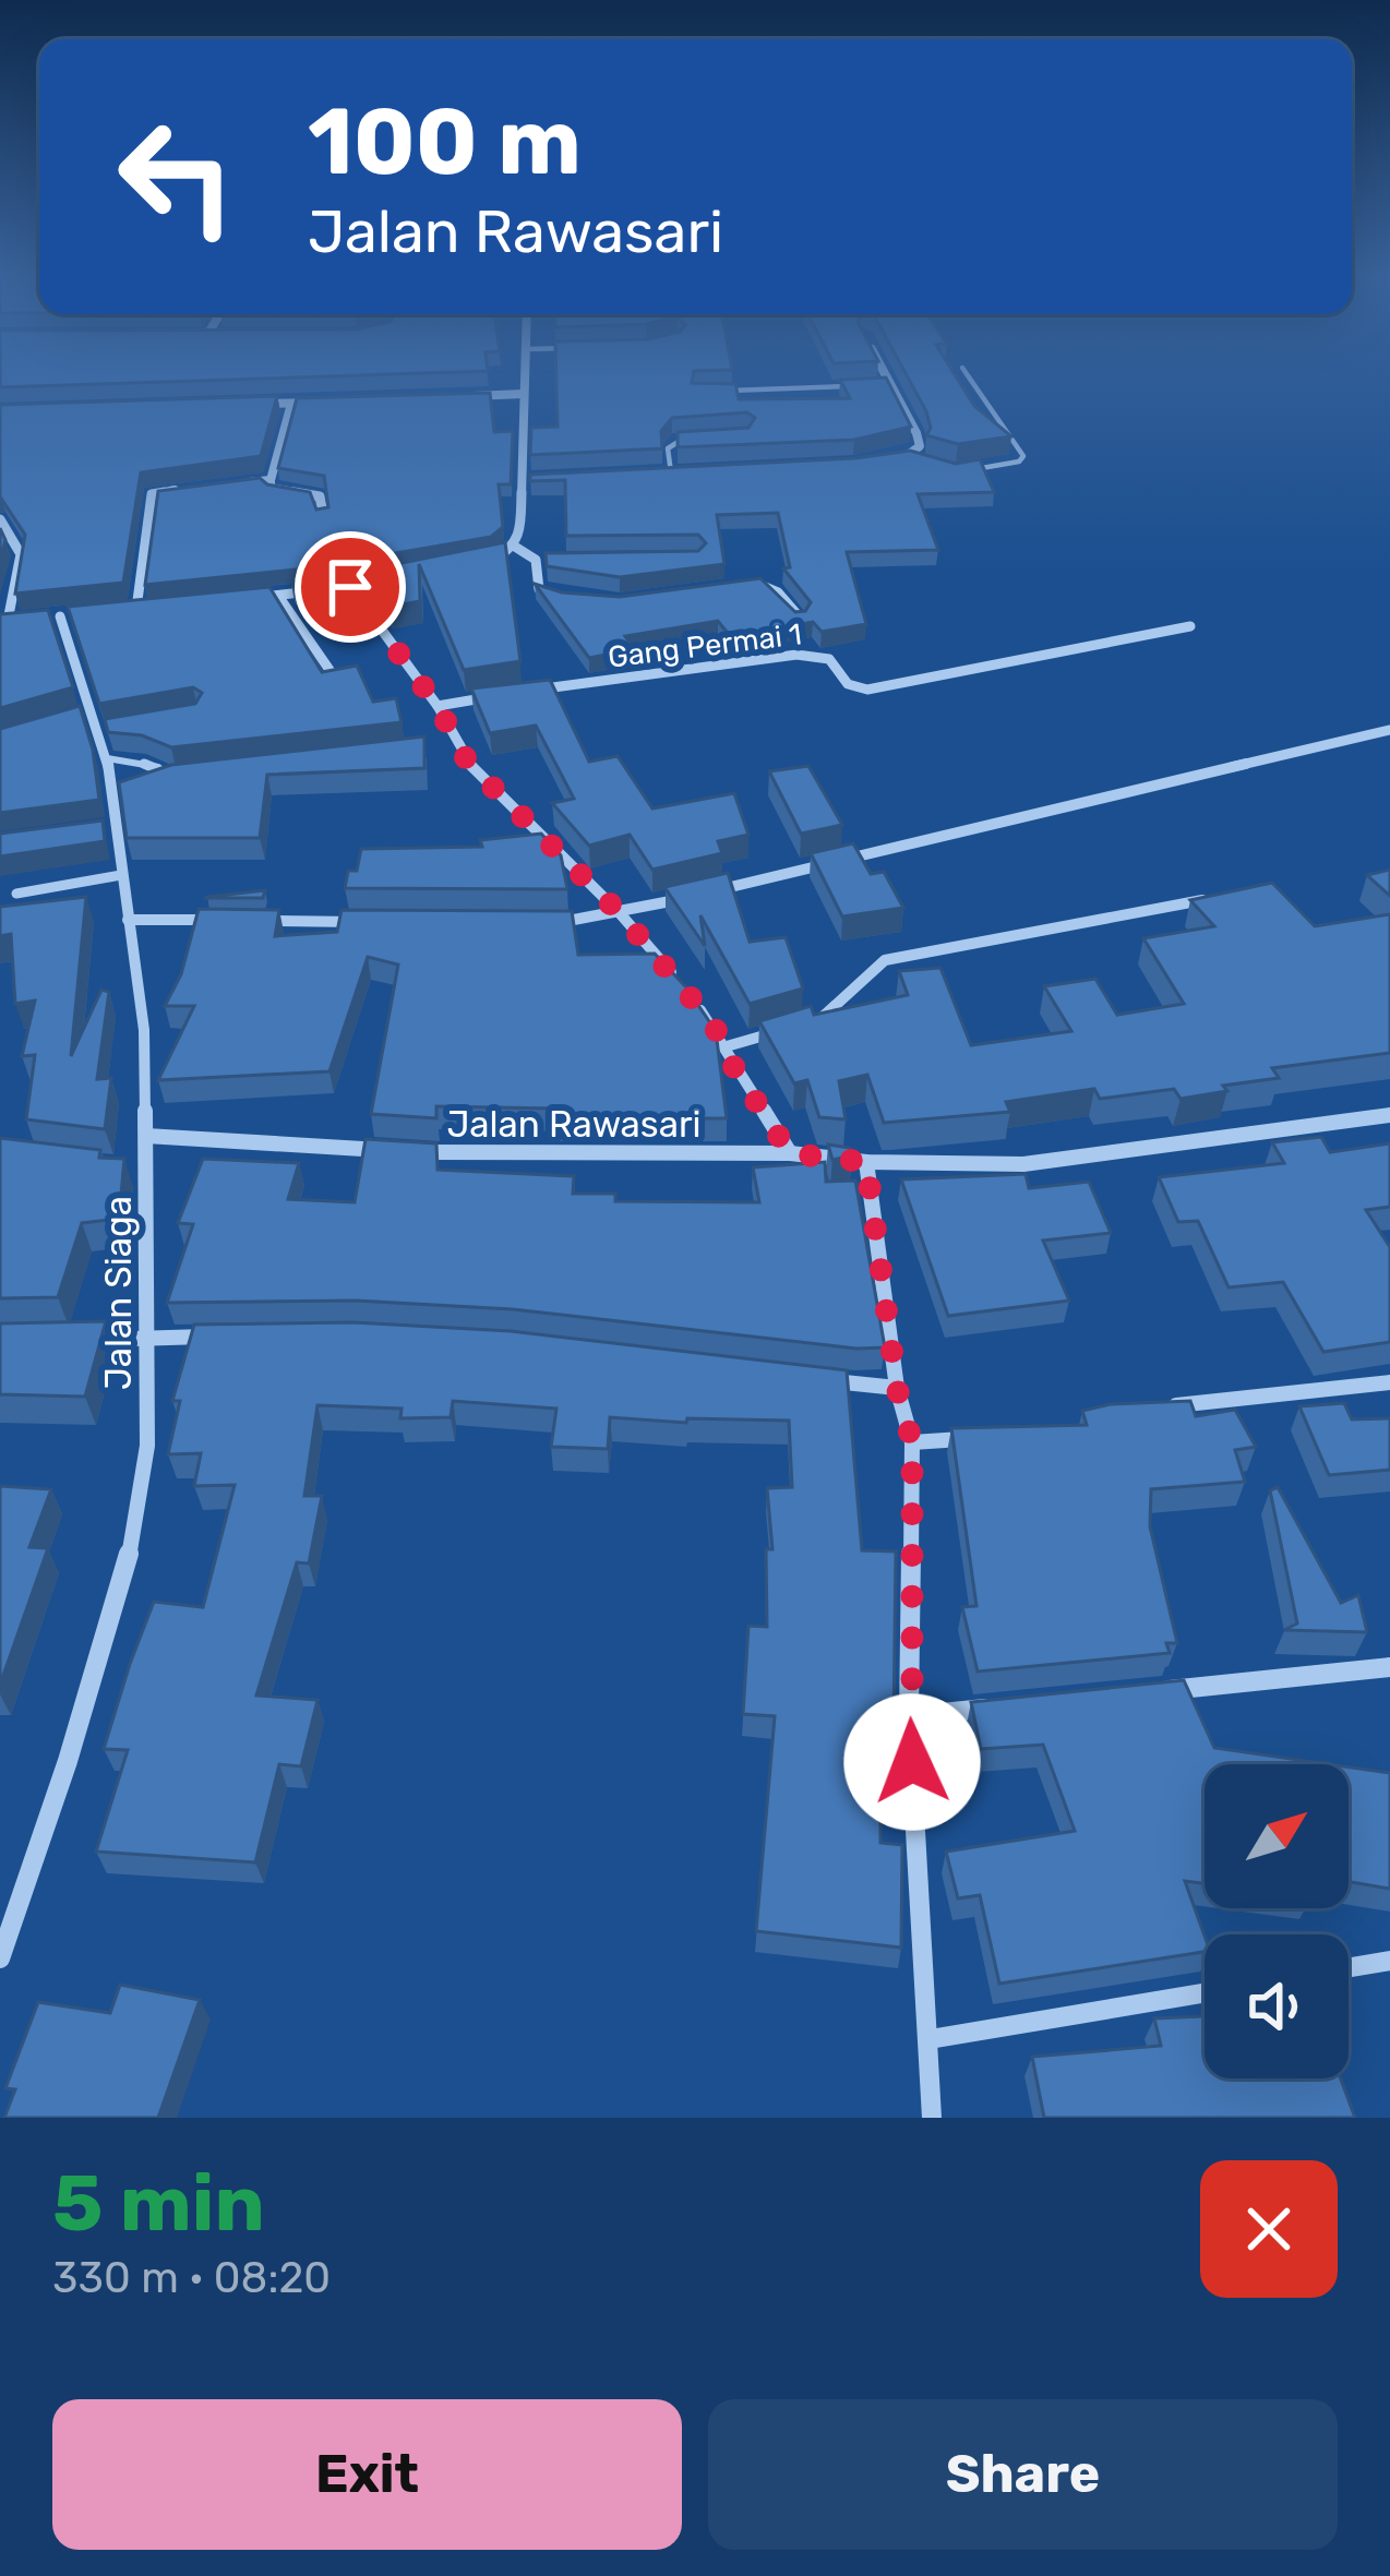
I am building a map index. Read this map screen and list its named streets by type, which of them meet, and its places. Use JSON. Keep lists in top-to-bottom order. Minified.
{"streets":{"street":["Gang Permai 1","Jalan Rawasari","Jalan Siaga"]},"crossings":[["Jalan Rawasari","Jalan Siaga"]],"north":"top right","page":{"turn":["100 m","Jalan Rawasari"],"heading":["5 min","330 m · 08:20"],"buttons":["Exit","Share"]}}
